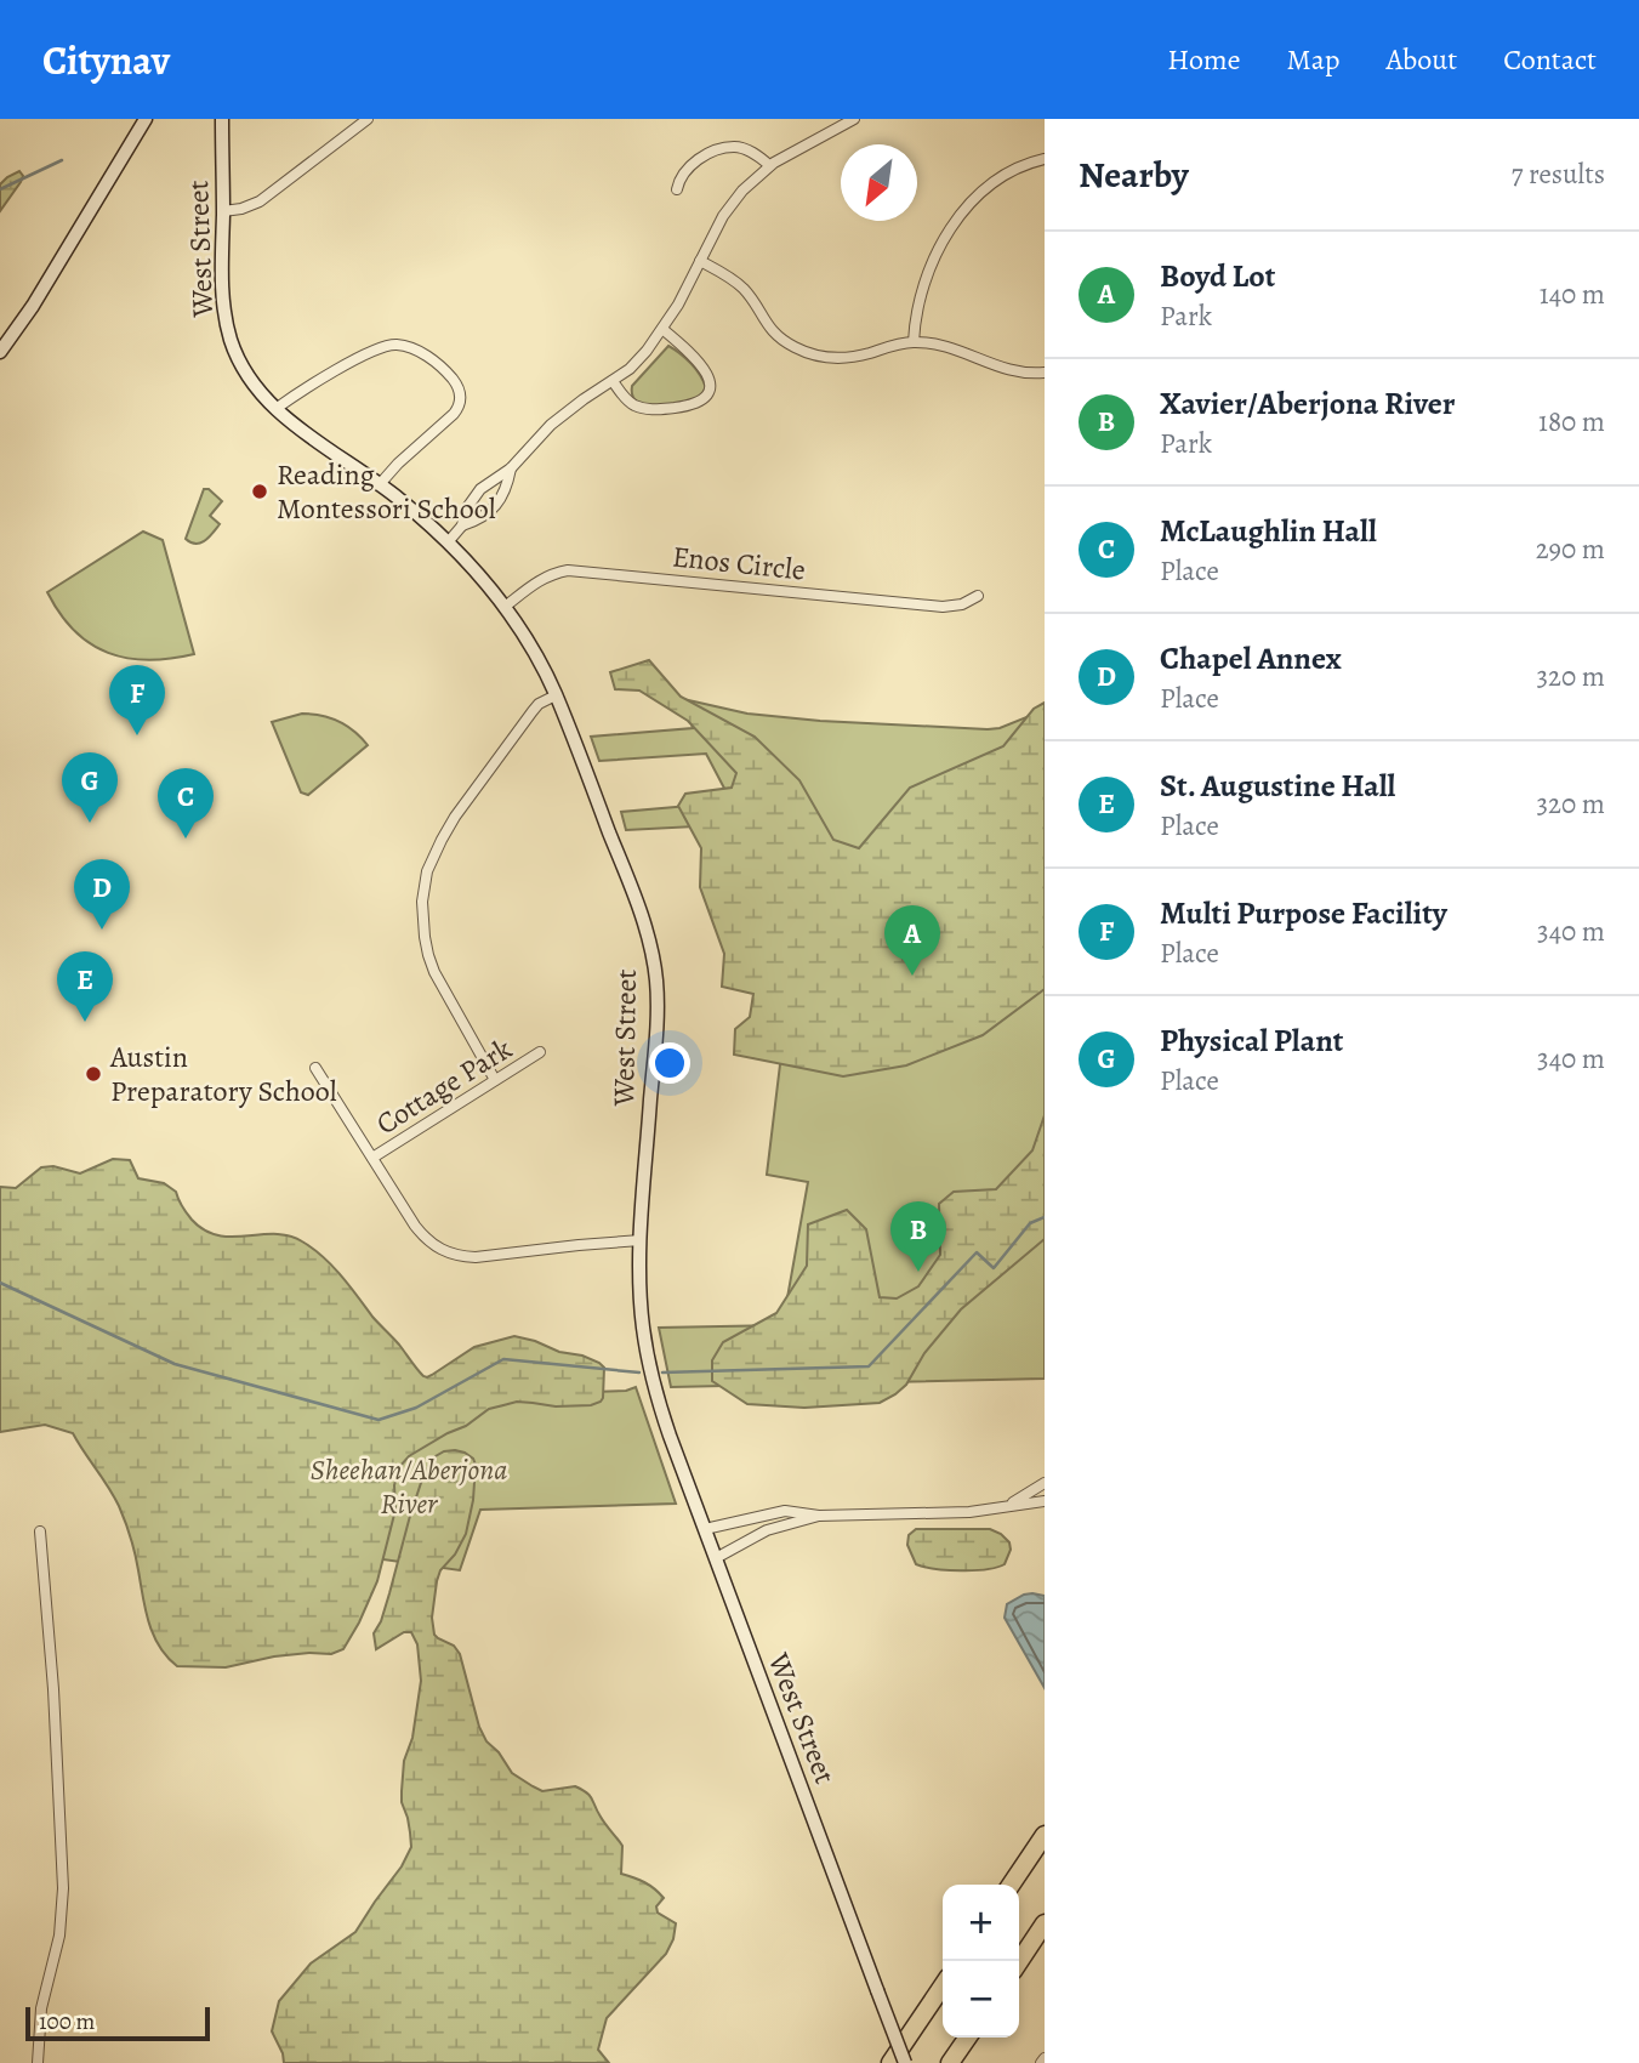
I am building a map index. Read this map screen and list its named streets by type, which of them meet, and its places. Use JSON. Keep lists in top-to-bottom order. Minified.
{"streets":{"main road":["West Street"],"street":["Enos Circle","Cottage Park"]},"crossings":[["West Street","Enos Circle"]],"parks":["Sheehan/Aberjona River"],"places":["Reading Montessori School","Austin Preparatory School"],"scale_bar":"100 m","north":"bottom left","page":{"header":"Citynav","nav":["Home","Map","About","Contact"],"heading":["Nearby","7 results"],"list":[{"mark":"A","name":"Boyd Lot","note":"Park","value":"140 m"},{"mark":"B","name":"Xavier/Aberjona River","note":"Park","value":"180 m"},{"mark":"C","name":"McLaughlin Hall","note":"Place","value":"290 m"},{"mark":"D","name":"Chapel Annex","note":"Place","value":"320 m"},{"mark":"E","name":"St. Augustine Hall","note":"Place","value":"320 m"},{"mark":"F","name":"Multi Purpose Facility","note":"Place","value":"340 m"},{"mark":"G","name":"Physical Plant","note":"Place","value":"340 m"}],"pins":["F","G","C","D","A","E","B"],"map_buttons":["+","−"],"scale":"100 m"}}
